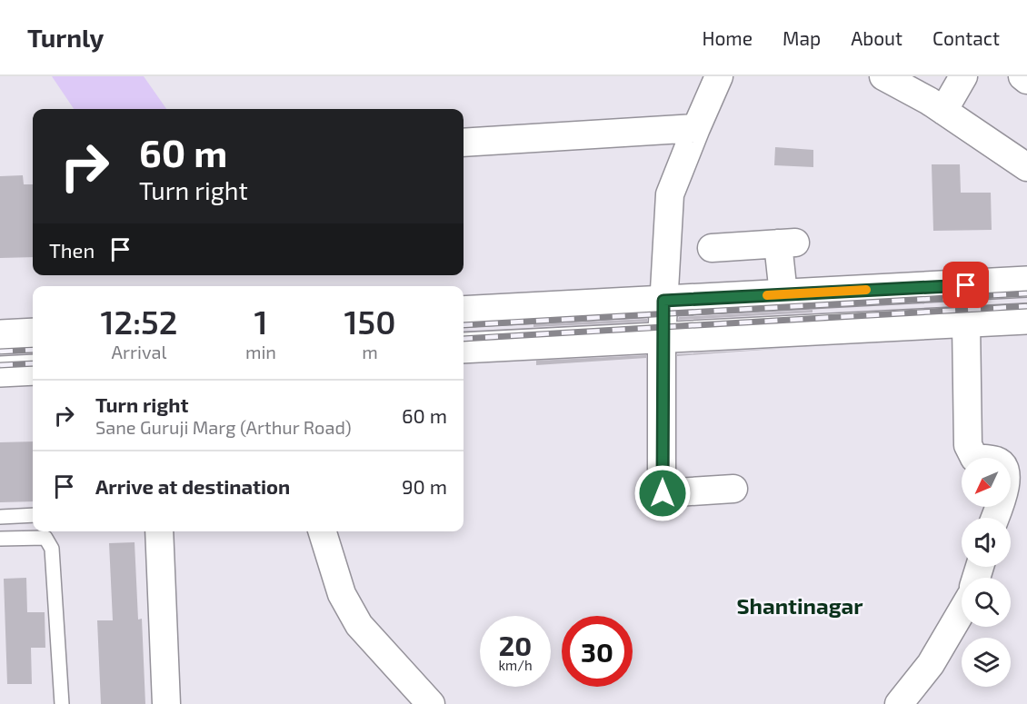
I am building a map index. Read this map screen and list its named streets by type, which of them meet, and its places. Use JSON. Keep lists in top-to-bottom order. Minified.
{"districts":["Shantinagar"],"north":"bottom left","page":{"header":"Turnly","nav":["Home","Map","About","Contact"],"turn":["60 m","Turn right"],"then":"Then","eta":["12:52","Arrival","1","min","150","m"],"list":[{"name":"Turn right","note":"Sane Guruji Marg (Arthur Road)","value":"60 m"},{"name":"Arrive at destination","value":"90 m"}],"speed":"20 km/h","limit":"30"}}
